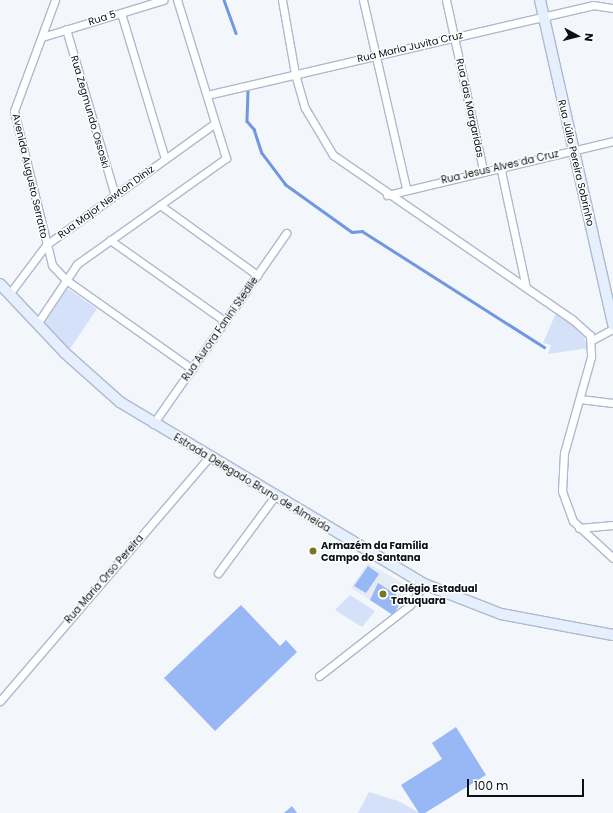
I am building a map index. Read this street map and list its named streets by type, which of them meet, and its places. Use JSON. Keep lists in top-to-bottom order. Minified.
{"streets":{"main road":["Rua Júlio Pereira Sobrinho","Estrada Delegado Bruno de Almeida"],"street":["Rua 5","Rua Maria Juvita Cruz","Rua das Margaridas","Rua Zegmundo Ossoski","Rua Jesus Alves da Cruz","Avenida Augusto Serratto","Rua Major Newton Diniz","Rua Aurora Fanini Stedile","Rua Maria Orso Pereira"]},"crossings":[["Rua 5","Rua Zegmundo Ossoski"],["Rua 5","Avenida Augusto Serratto"],["Rua Maria Juvita Cruz","Rua das Margaridas"],["Rua Maria Juvita Cruz","Rua Júlio Pereira Sobrinho"],["Rua das Margaridas","Rua Jesus Alves da Cruz"],["Rua Zegmundo Ossoski","Rua Major Newton Diniz"],["Rua Júlio Pereira Sobrinho","Rua Jesus Alves da Cruz"],["Avenida Augusto Serratto","Rua Major Newton Diniz"],["Avenida Augusto Serratto","Rua Aurora Fanini Stedile"],["Rua Major Newton Diniz","Estrada Delegado Bruno de Almeida"],["Rua Aurora Fanini Stedile","Estrada Delegado Bruno de Almeida"],["Estrada Delegado Bruno de Almeida","Rua Maria Orso Pereira"]],"places":["Armazém da Família Campo do Santana","Colégio Estadual Tatuquara"],"scale_bar":"100 m","north":"right"}
